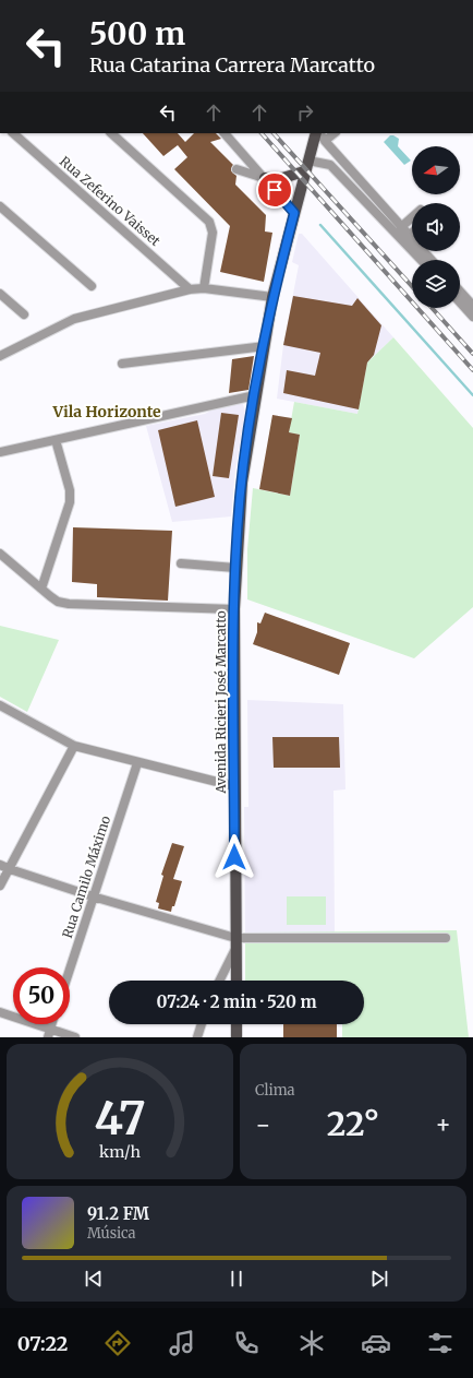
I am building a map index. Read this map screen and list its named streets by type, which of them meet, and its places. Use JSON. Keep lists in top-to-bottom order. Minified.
{"streets":{"main road":["Avenida Ricieri José Marcatto"],"street":["Rua Zeferino Vaisset","Rua Camilo Máximo"]},"districts":["Vila Horizonte"],"north":"left","page":{"turn":["500 m","Rua Catarina Carrera Marcatto"],"limit":"50","trip":"07:24 · 2 min · 520 m","tile":"Clima","heat":["−","22°","+"],"song":["91.2 FM","Música"],"tabs":"07:22","gauge":["47","km/h"]}}
